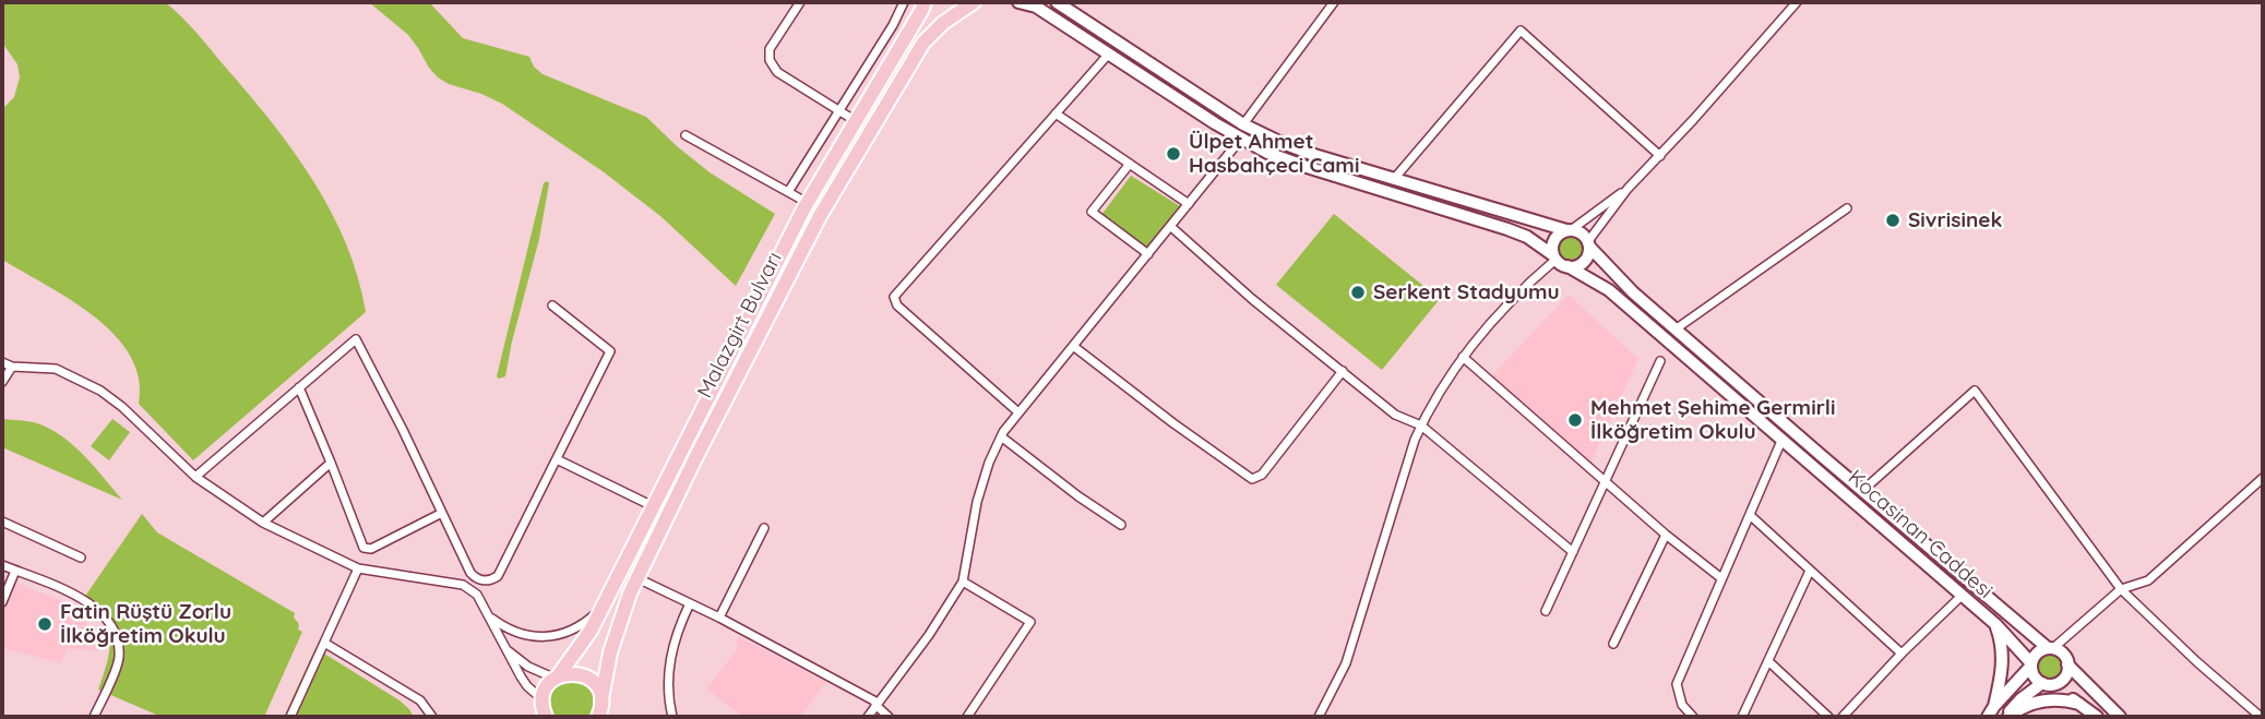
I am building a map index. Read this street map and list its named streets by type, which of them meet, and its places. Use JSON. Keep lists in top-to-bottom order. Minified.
{"streets":{"highway":["Malazgirt Bulvarı"],"main road":["Kocasinan Caddesi"]},"places":["Ülpet Ahmet Hasbahçeci Cami","Sivrisinek","Serkent Stadyumu","Mehmet Şehime Germirli İlköğretim Okulu","Fatin Rüştü Zorlu İlköğretim Okulu"]}
